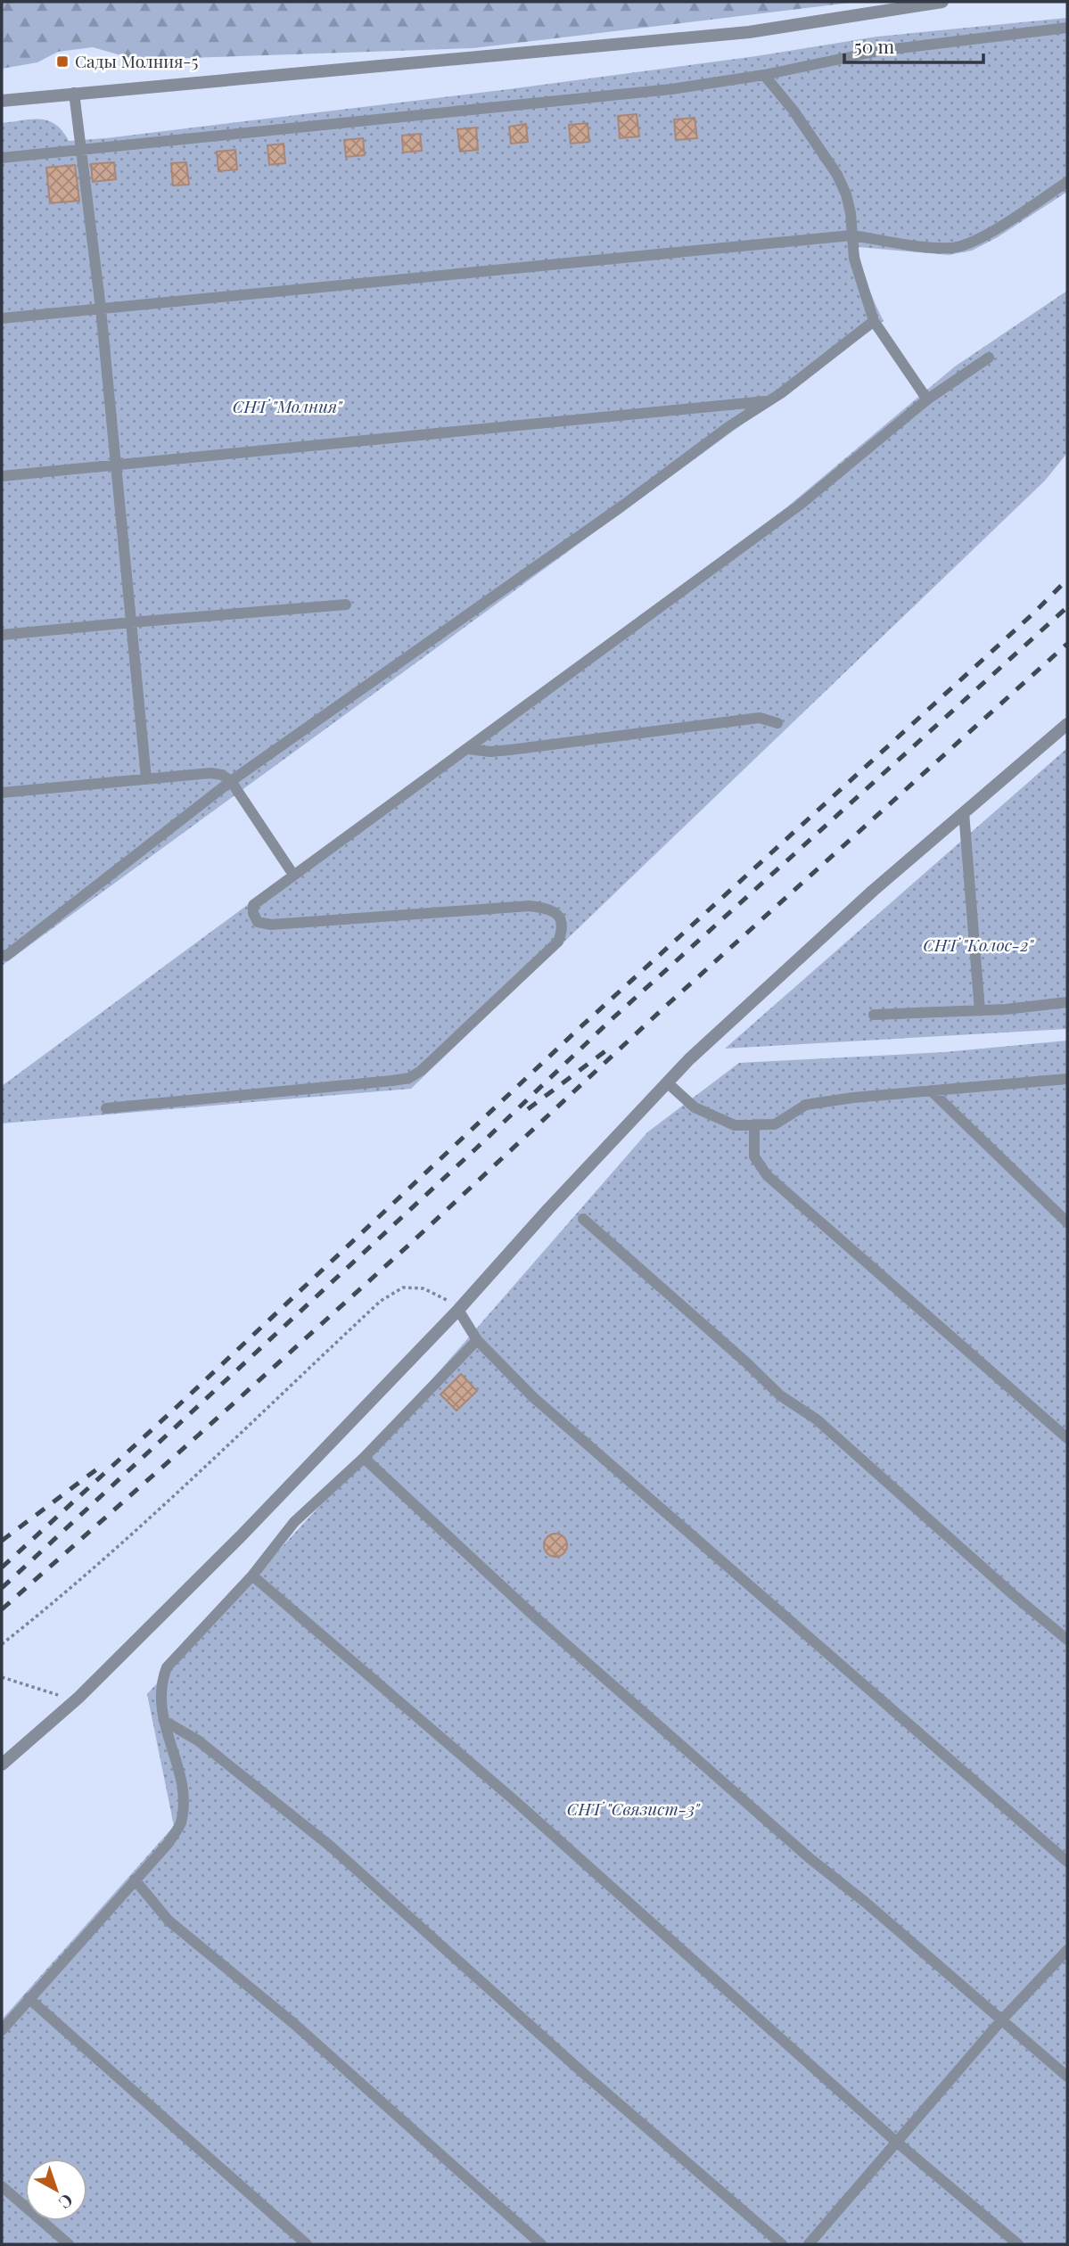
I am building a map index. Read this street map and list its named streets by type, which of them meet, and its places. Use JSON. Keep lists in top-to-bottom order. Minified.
{"parks":["СНТ \"Молния\"","СНТ \"Колос-2\"","СНТ \"Связист-3\""],"places":{"transit":["Сады Молния-5"]},"scale_bar":"50 m","north":"bottom right"}
